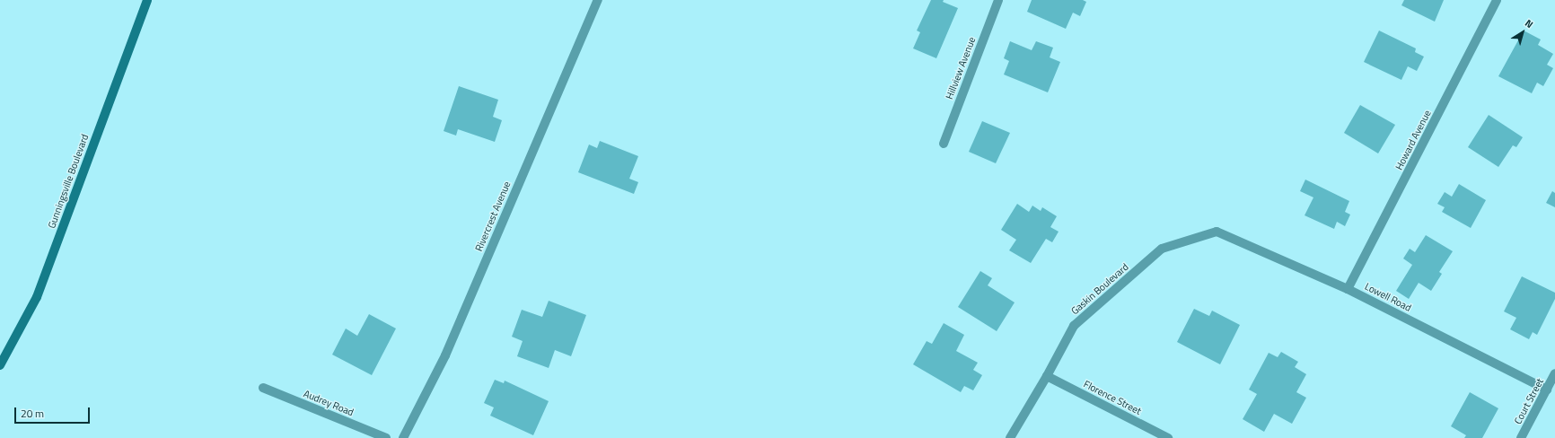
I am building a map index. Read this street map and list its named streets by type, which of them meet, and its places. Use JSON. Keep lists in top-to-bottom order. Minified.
{"streets":{"main road":["Gunningsville Boulevard"],"street":["Hillview Avenue","Howard Avenue","Rivercrest Avenue","Gaskin Boulevard","Lowell Road","Florence Street","Court Street","Audrey Road"]},"crossings":[["Howard Avenue","Lowell Road"],["Gaskin Boulevard","Lowell Road"],["Gaskin Boulevard","Florence Street"],["Lowell Road","Court Street"]],"scale_bar":"20 m","north":"top right"}
